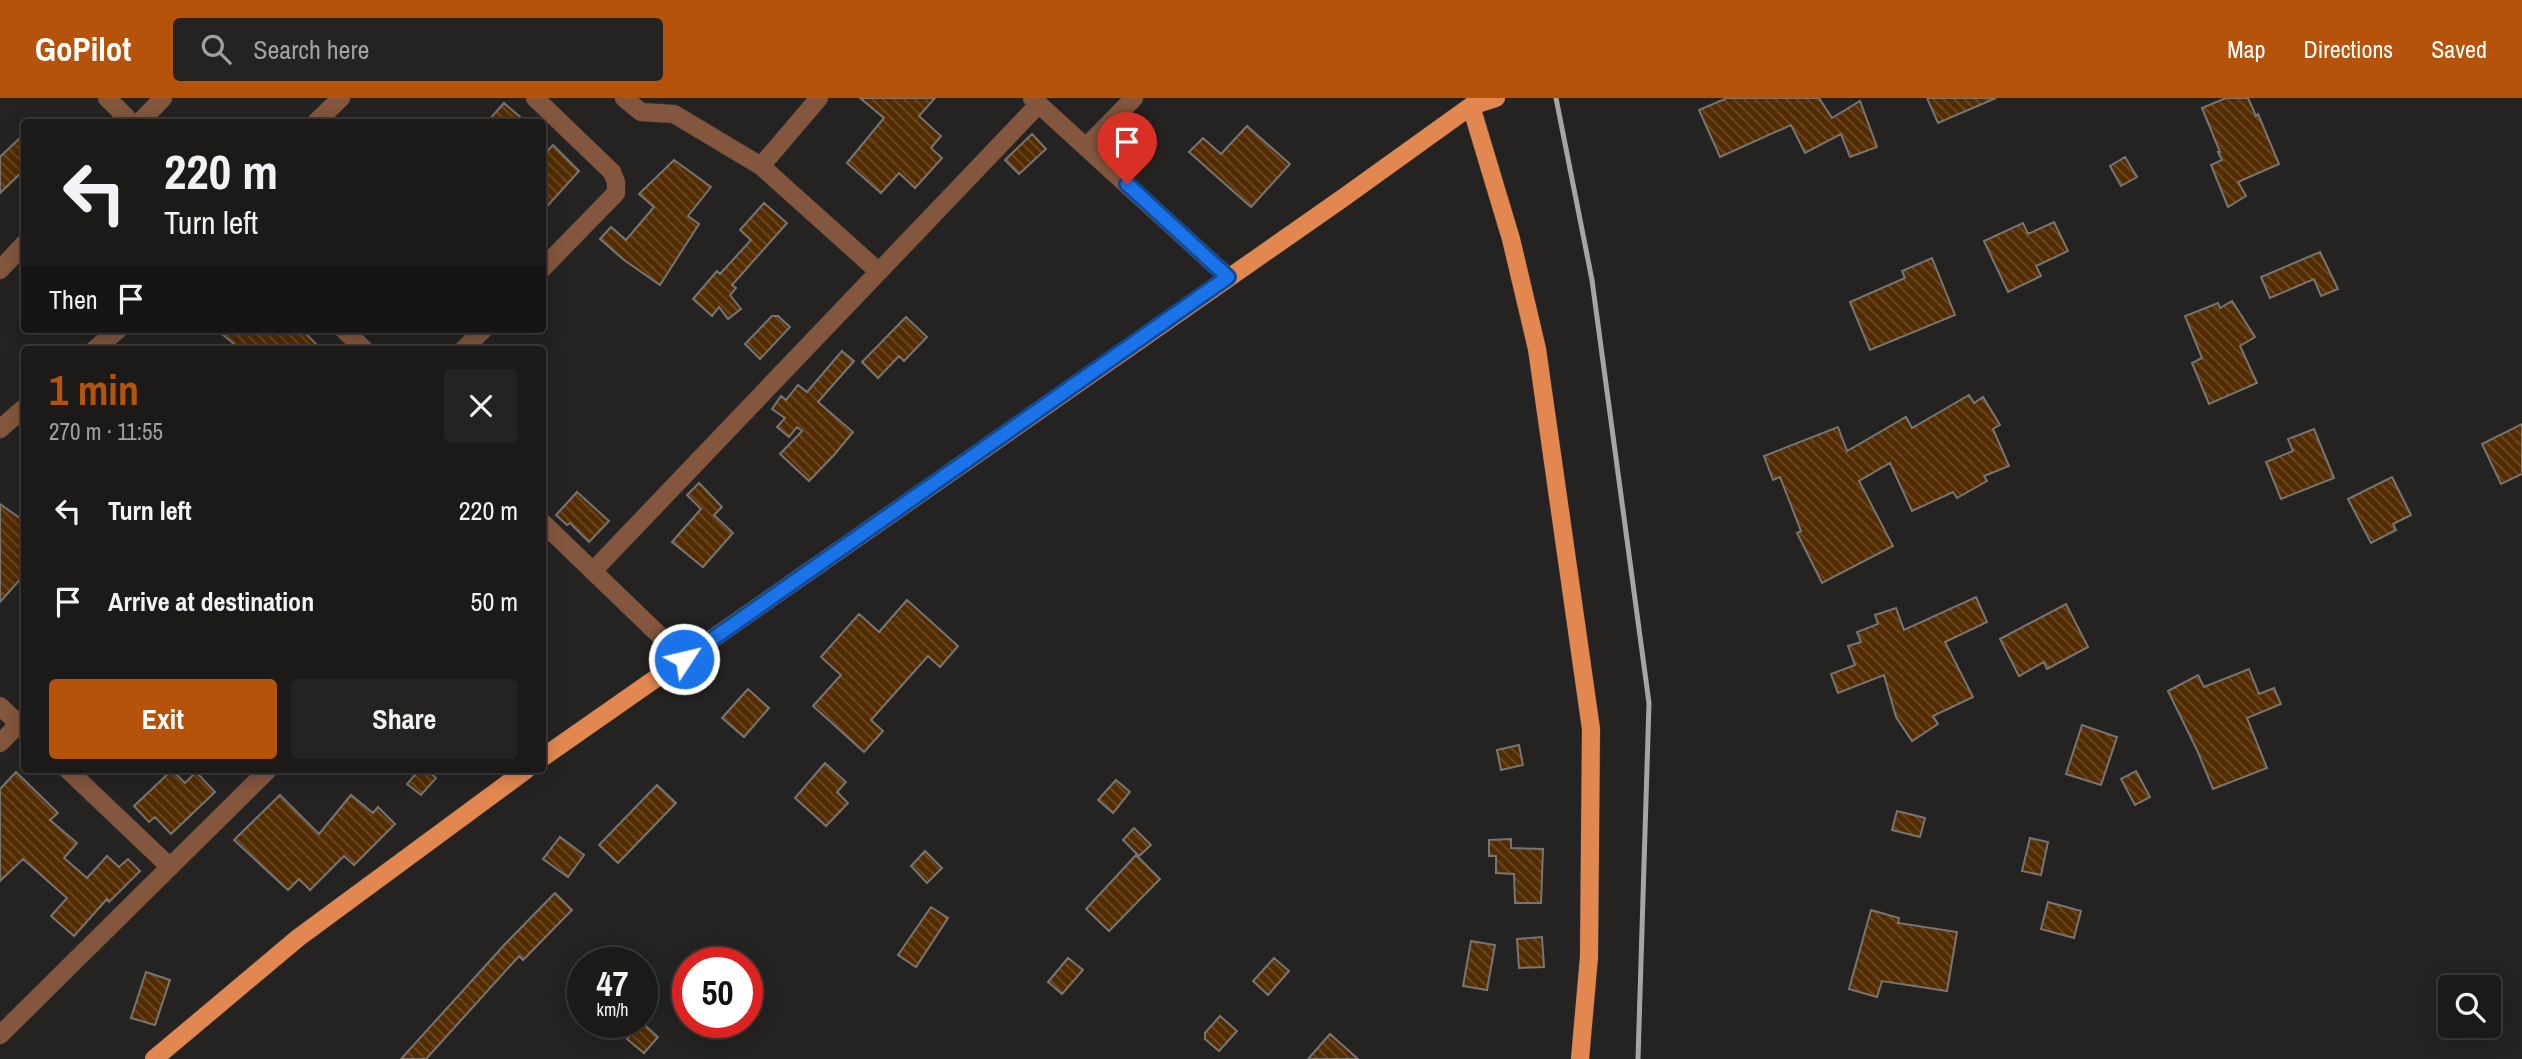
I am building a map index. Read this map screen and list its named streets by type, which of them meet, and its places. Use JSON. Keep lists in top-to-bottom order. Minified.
{"page":{"header":"GoPilot","search":"Search here","nav":["Map","Directions","Saved"],"turn":["220 m","Turn left"],"then":"Then","heading":["1 min","270 m · 11:55"],"list":[{"name":"Turn left","value":"220 m"},{"name":"Arrive at destination","value":"50 m"}],"buttons":["Exit","Share"],"speed":"47 km/h","limit":"50"}}
